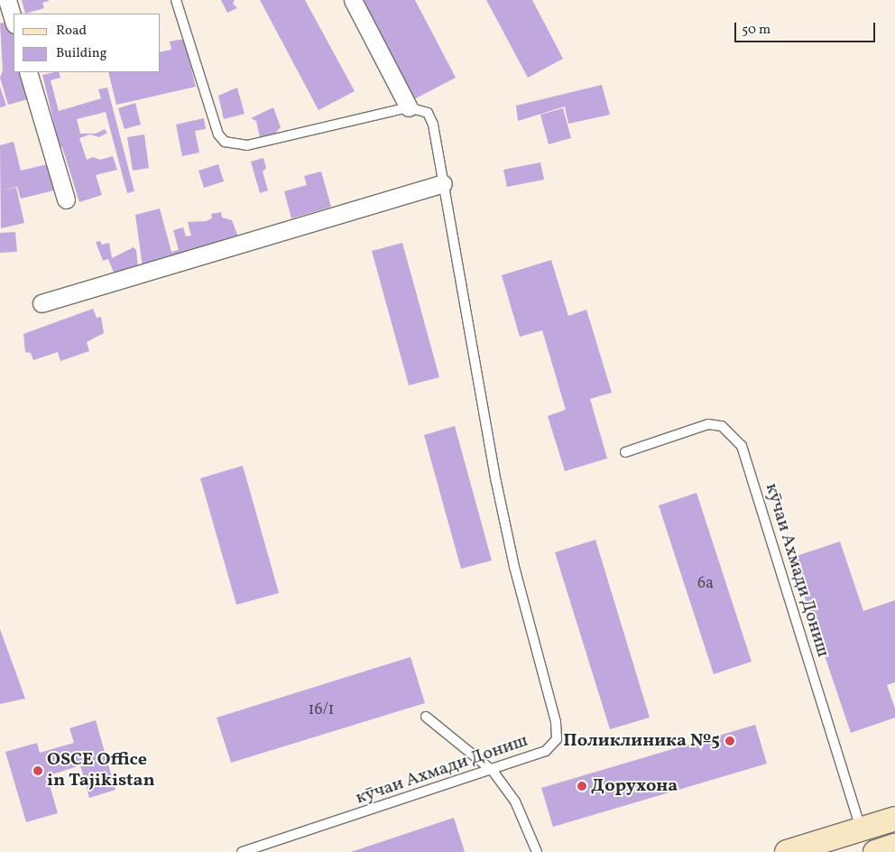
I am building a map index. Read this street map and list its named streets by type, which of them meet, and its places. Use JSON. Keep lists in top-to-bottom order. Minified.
{"streets":{"lane":["кӯчаи Ахмади Дониш"]},"places":["Поликлиника №5","OSCE Office in Tajikistan","Дорухона"],"house_numbers":["6а","16/1"],"legend":["Road","Building"],"scale_bar":"50 m"}
